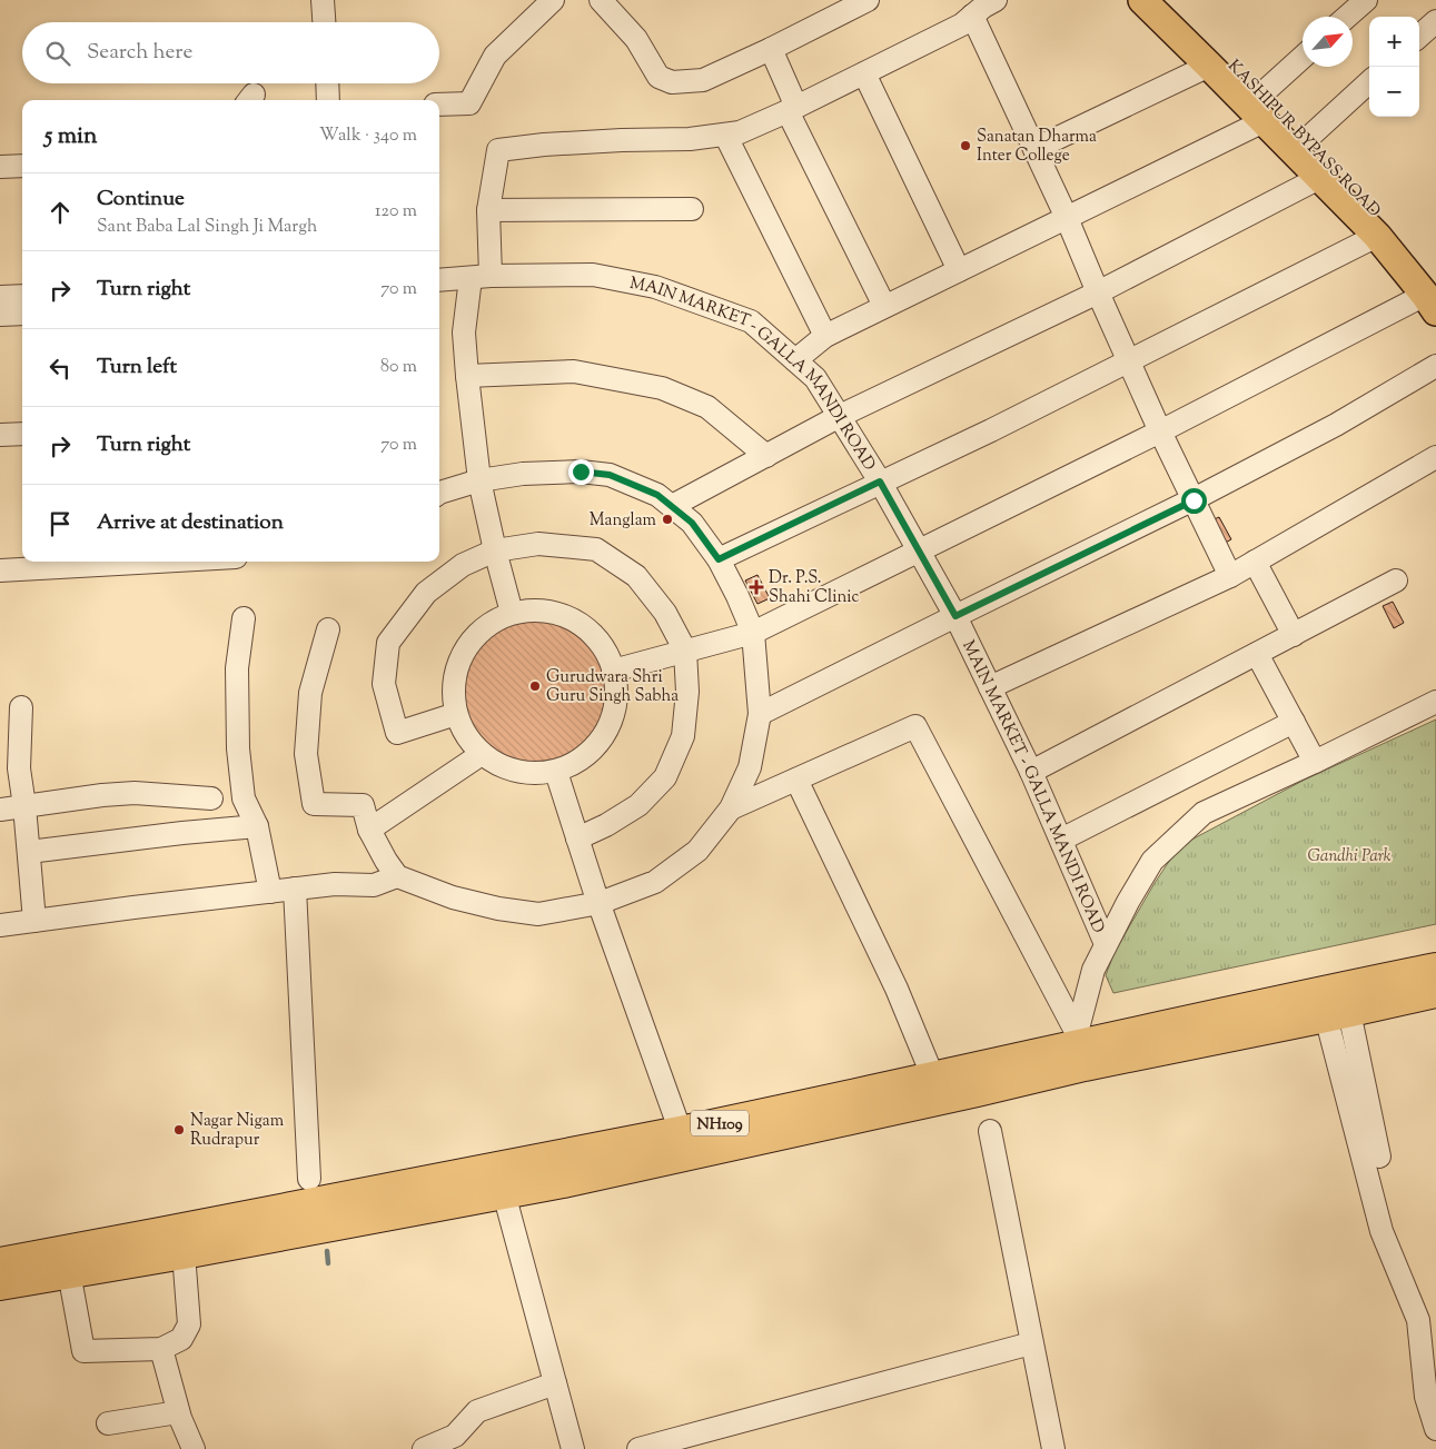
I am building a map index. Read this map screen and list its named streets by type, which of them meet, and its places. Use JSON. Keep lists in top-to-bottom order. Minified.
{"streets":{"highway":["NH109"],"main road":["KASHIPUR BYPASS ROAD"],"street":["MAIN MARKET - GALLA MANDI ROAD"]},"parks":["Gandhi Park"],"places":{"other":["Sanatan Dharma Inter College","Manglam","Gurudwara Shri Guru Singh Sabha","Nagar Nigam Rudrapur"],"health":["Dr. P.S. Shahi Clinic"]},"north":"top right","page":{"map_buttons":["+","−"],"search":"Search here","heading":["5 min","Walk · 340 m"],"list":[["Continue","Sant Baba Lal Singh Ji Margh","120 m"],["Turn right","70 m"],["Turn left","80 m"],["Turn right","70 m"],"Arrive at destination"]}}
